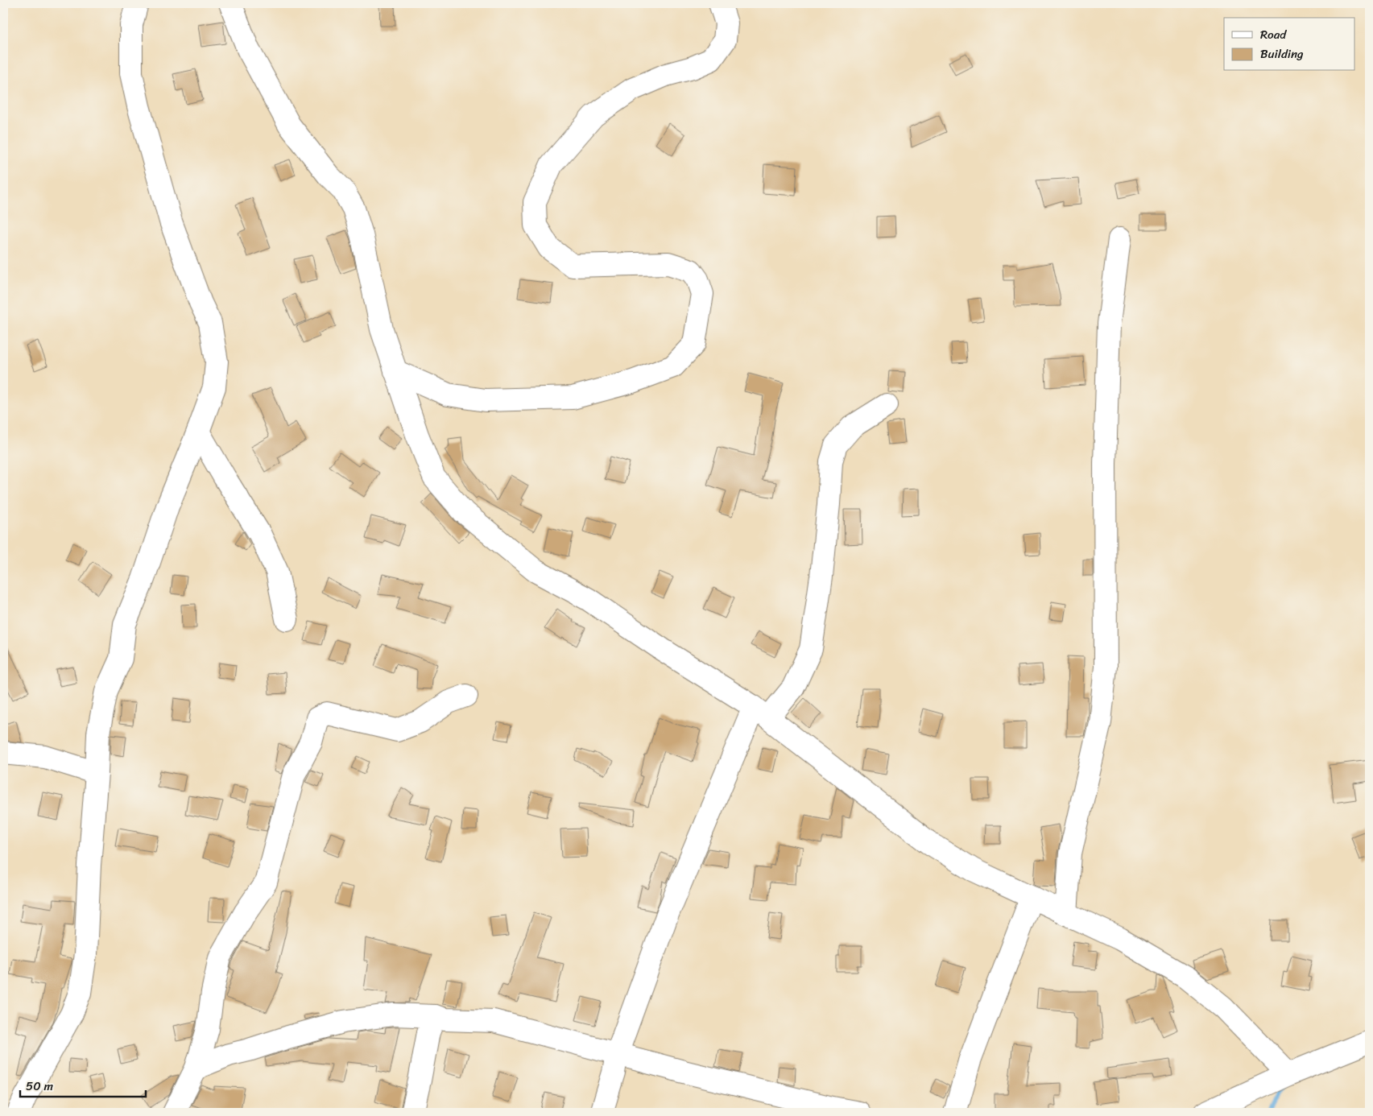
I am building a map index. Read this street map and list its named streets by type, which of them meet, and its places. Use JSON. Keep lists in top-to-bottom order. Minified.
{"legend":["Road","Building"],"scale_bar":"50 m"}
